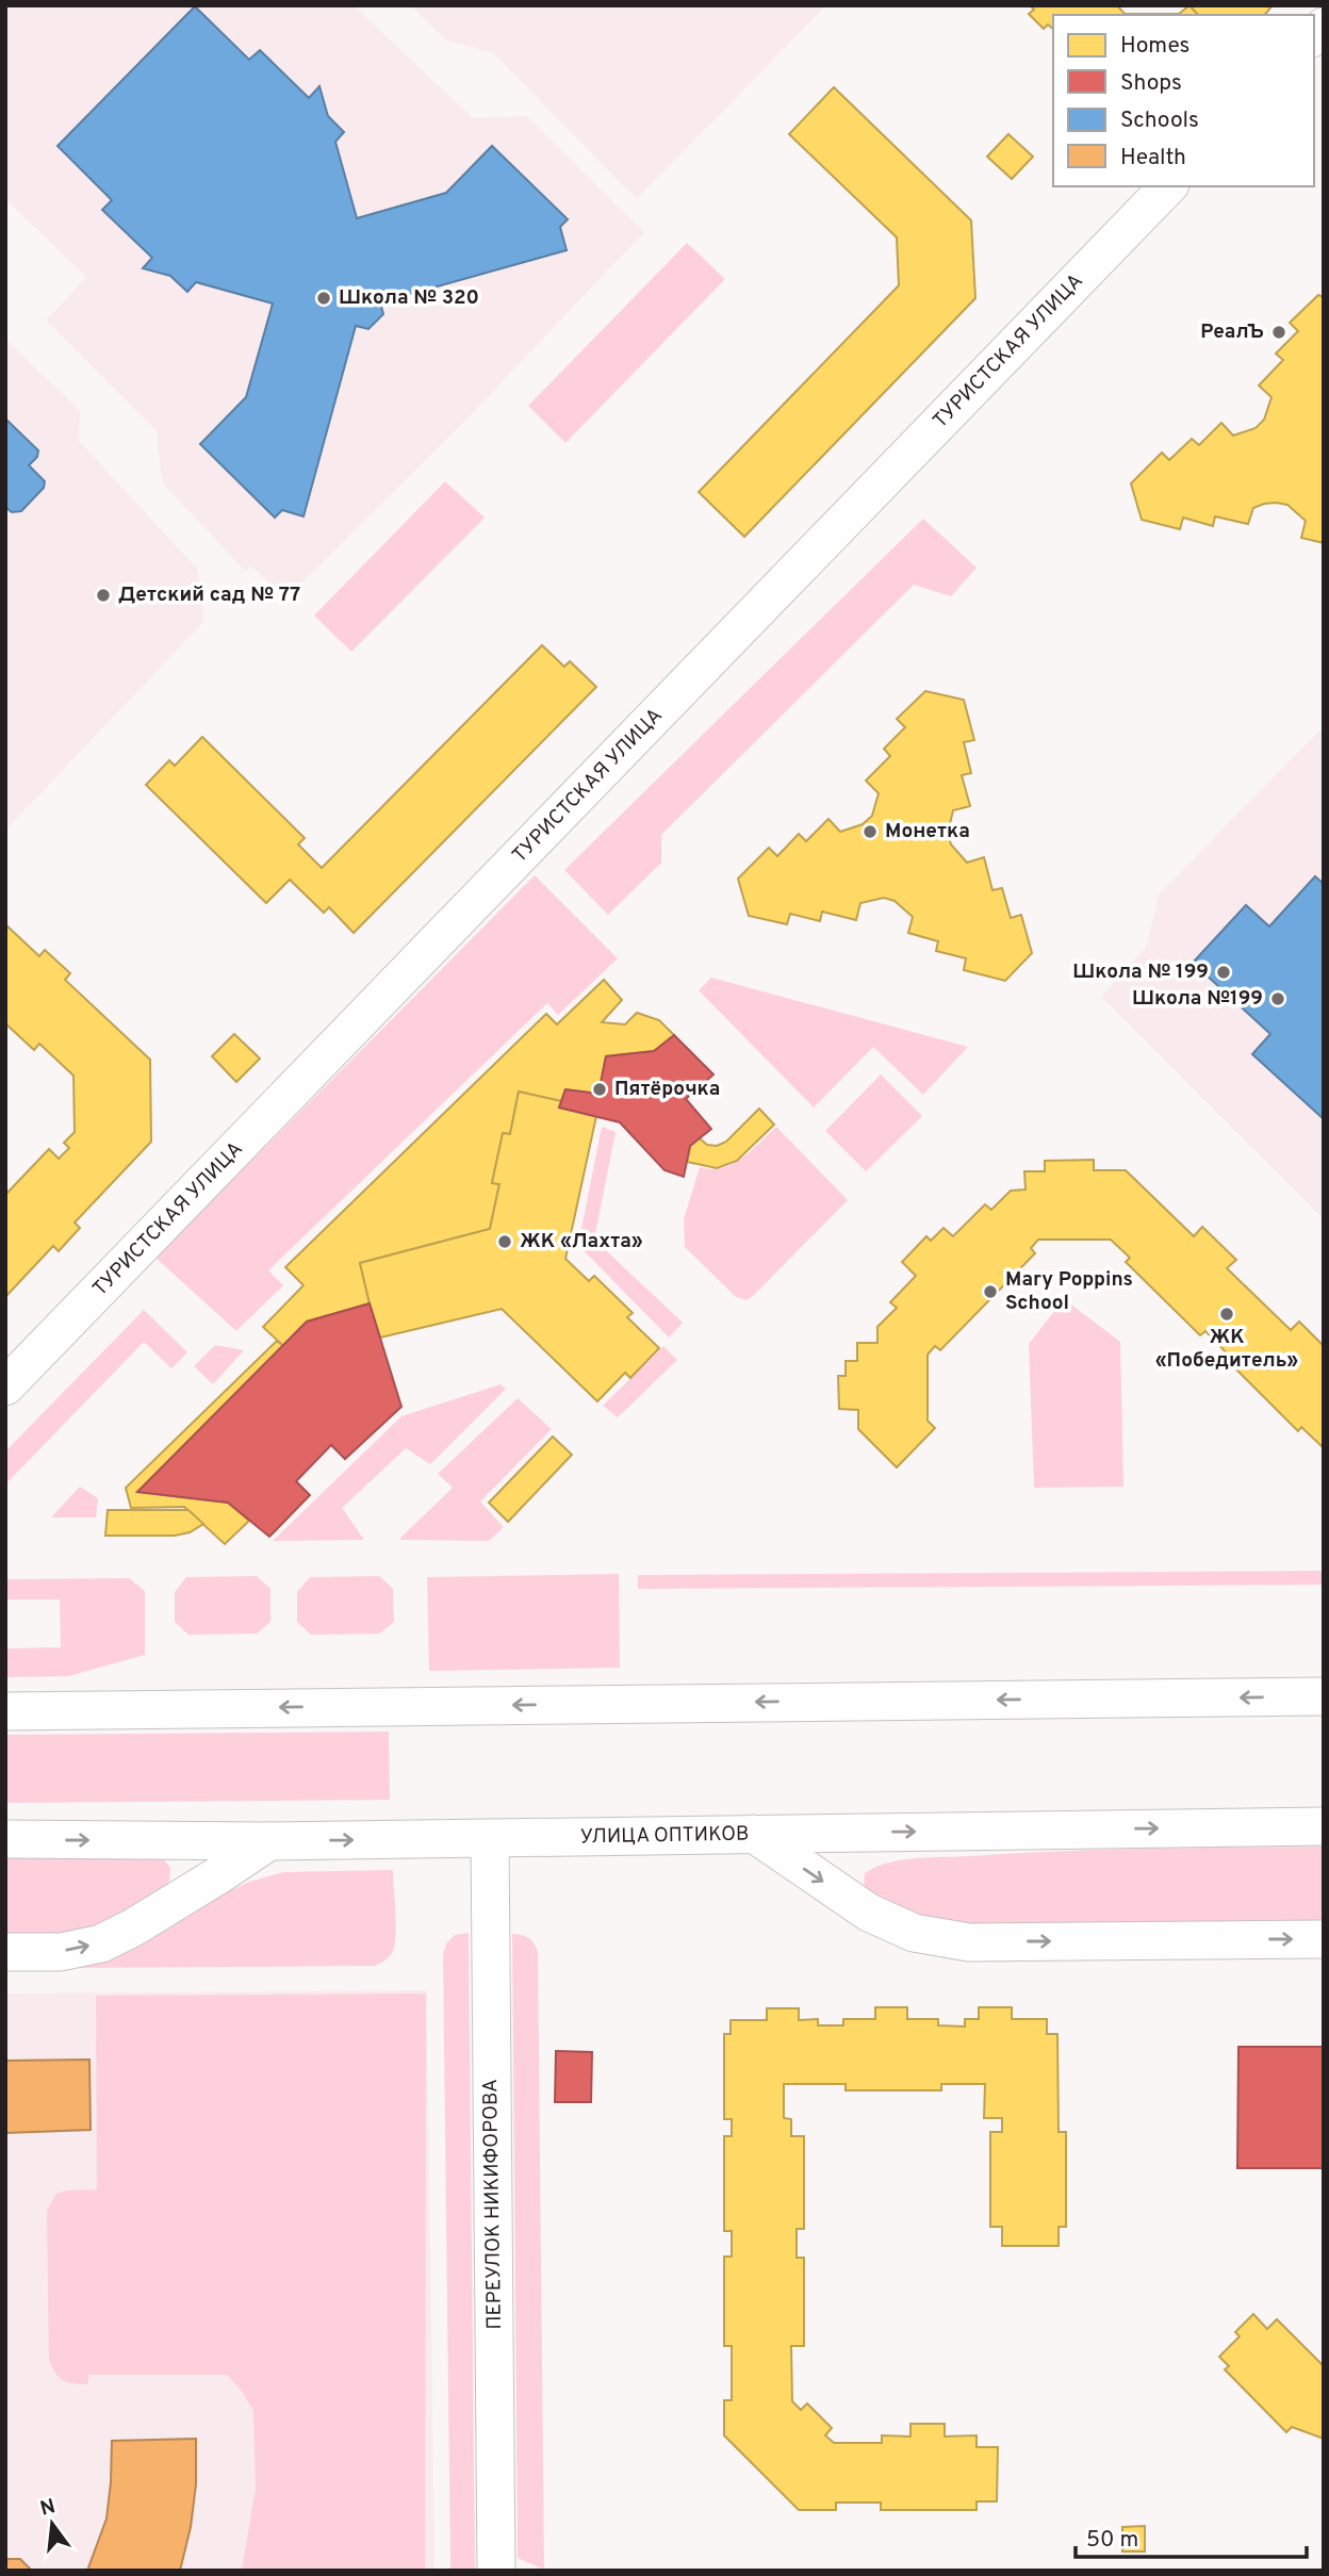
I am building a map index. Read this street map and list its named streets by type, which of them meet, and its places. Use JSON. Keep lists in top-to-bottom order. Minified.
{"streets":{"street":["ТУРИСТСКАЯ УЛИЦА","УЛИЦА ОПТИКОВ","ПЕРЕУЛОК НИКИФОРОВА"]},"crossings":[["УЛИЦА ОПТИКОВ","ПЕРЕУЛОК НИКИФОРОВА"]],"places":["Школа № 320","РеалЪ","Детский сад № 77","Монетка","Школа № 199","Школа №199","Пятёрочка","ЖК «Лахта»","Mary Poppins School","ЖК «Победитель»"],"legend":["Homes","Shops","Schools","Health"],"scale_bar":"50 m","north":"top"}
